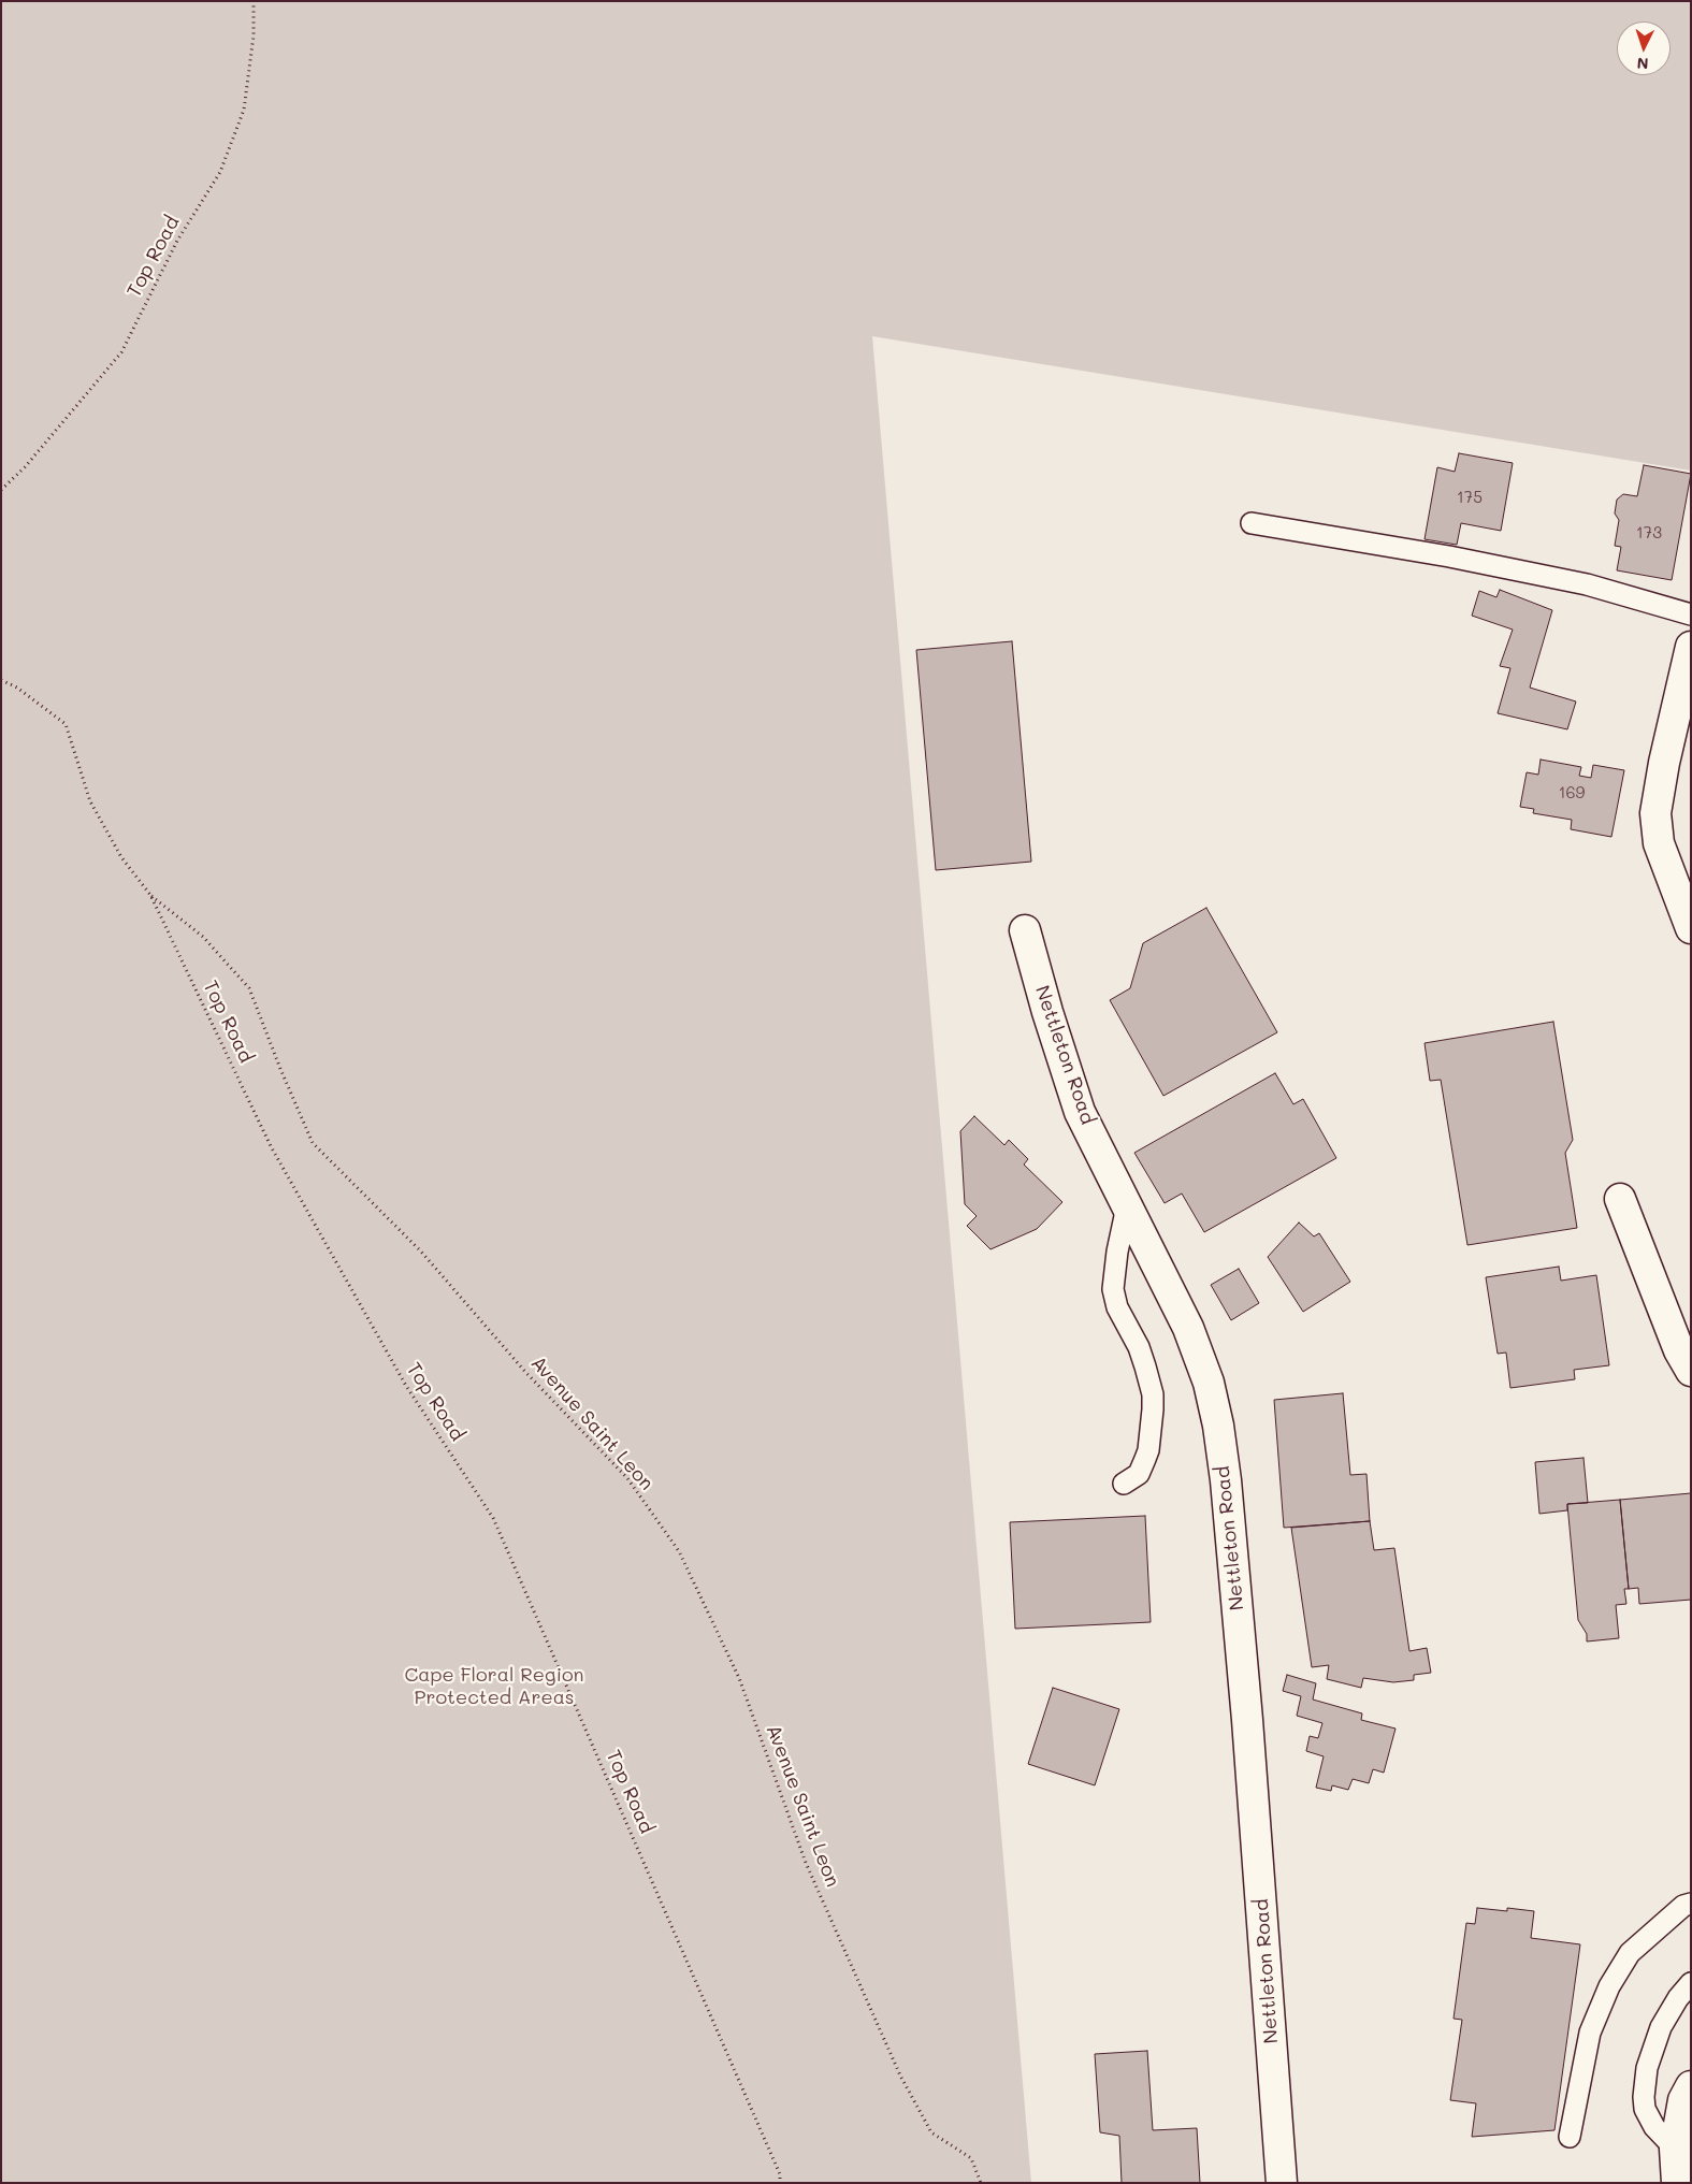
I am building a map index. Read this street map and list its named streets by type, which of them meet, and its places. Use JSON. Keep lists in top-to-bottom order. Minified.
{"streets":{"street":["Nettleton Road"],"path":["Top Road","Avenue Saint Leon"]},"crossings":[["Top Road","Avenue Saint Leon"]],"parks":["Cape Floral Region Protected Areas"],"house_numbers":["175","173","169"],"north":"bottom"}
